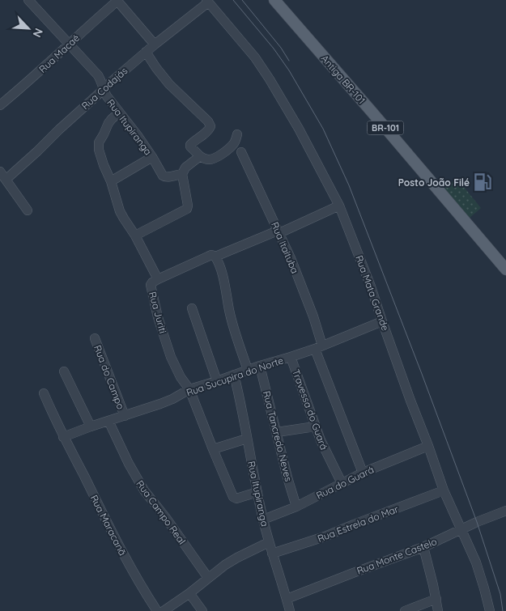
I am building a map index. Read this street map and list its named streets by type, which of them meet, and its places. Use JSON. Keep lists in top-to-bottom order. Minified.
{"streets":{"main road":["Antiga BR-101","BR-101"],"street":["Rua Macaé","Rua Codajás","Rua Itupiranga","Rua Itaituba","Rua Mata Grande","Rua Juriti","Rua Sucupira do Norte","Rua do Campo","Travessa do Guará","Rua Tancredo Neves","Rua do Guará","Rua Campo Real","Rua Estrela do Mar","Rua Maracanã","Rua Monte Castelo"]},"crossings":[["Rua Macaé","Rua Itupiranga"],["Rua Codajás","Rua Itupiranga"],["Rua Codajás","Rua Mata Grande"],["Rua Itupiranga","Rua Juriti"],["Rua Itupiranga","Rua Sucupira do Norte"],["Rua Itupiranga","Rua do Guará"],["Rua Itupiranga","Rua Estrela do Mar"],["Rua Itupiranga","Rua Monte Castelo"],["Rua Itaituba","Rua Sucupira do Norte"],["Rua Itaituba","Rua do Guará"],["Rua Mata Grande","Rua Sucupira do Norte"],["Rua Mata Grande","Rua do Guará"],["Rua Mata Grande","Rua Estrela do Mar"],["Rua Mata Grande","Rua Monte Castelo"],["Rua Juriti","Rua Sucupira do Norte"],["Rua Sucupira do Norte","Rua do Campo"],["Rua Sucupira do Norte","Travessa do Guará"],["Rua Sucupira do Norte","Rua Tancredo Neves"],["Rua Sucupira do Norte","Rua Campo Real"],["Rua Sucupira do Norte","Rua Maracanã"],["Travessa do Guará","Rua do Guará"],["Rua Tancredo Neves","Rua do Guará"]],"places":{"fuel station":["Posto João Filé"]},"north":"bottom right"}
